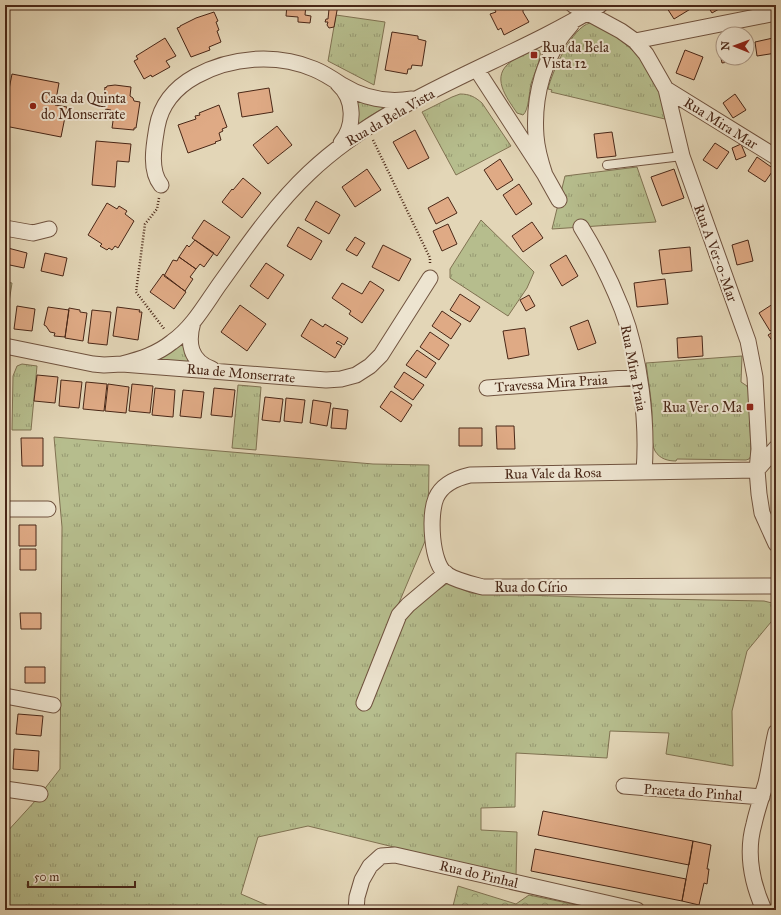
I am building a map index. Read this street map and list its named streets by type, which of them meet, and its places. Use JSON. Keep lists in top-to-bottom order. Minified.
{"streets":{"street":["Rua da Bela Vista","Rua Mira Mar","Rua A Ver-o-Mar","Rua Mira Praia","Rua de Monserrate","Travessa Mira Praia","Rua Vale da Rosa","Rua do Círio","Praceta do Pinhal","Rua do Pinhal"]},"crossings":[["Rua da Bela Vista","Rua A Ver-o-Mar"],["Rua da Bela Vista","Rua de Monserrate"],["Rua Mira Mar","Rua A Ver-o-Mar"],["Rua A Ver-o-Mar","Rua Vale da Rosa"],["Rua Mira Praia","Travessa Mira Praia"],["Rua Mira Praia","Rua Vale da Rosa"],["Rua Vale da Rosa","Rua do Círio"]],"places":{"transit":["Rua da Bela Vista 12","Rua Ver o Ma"],"other":["Casa da Quinta do Monserrate"]},"scale_bar":"50 m","north":"left"}
